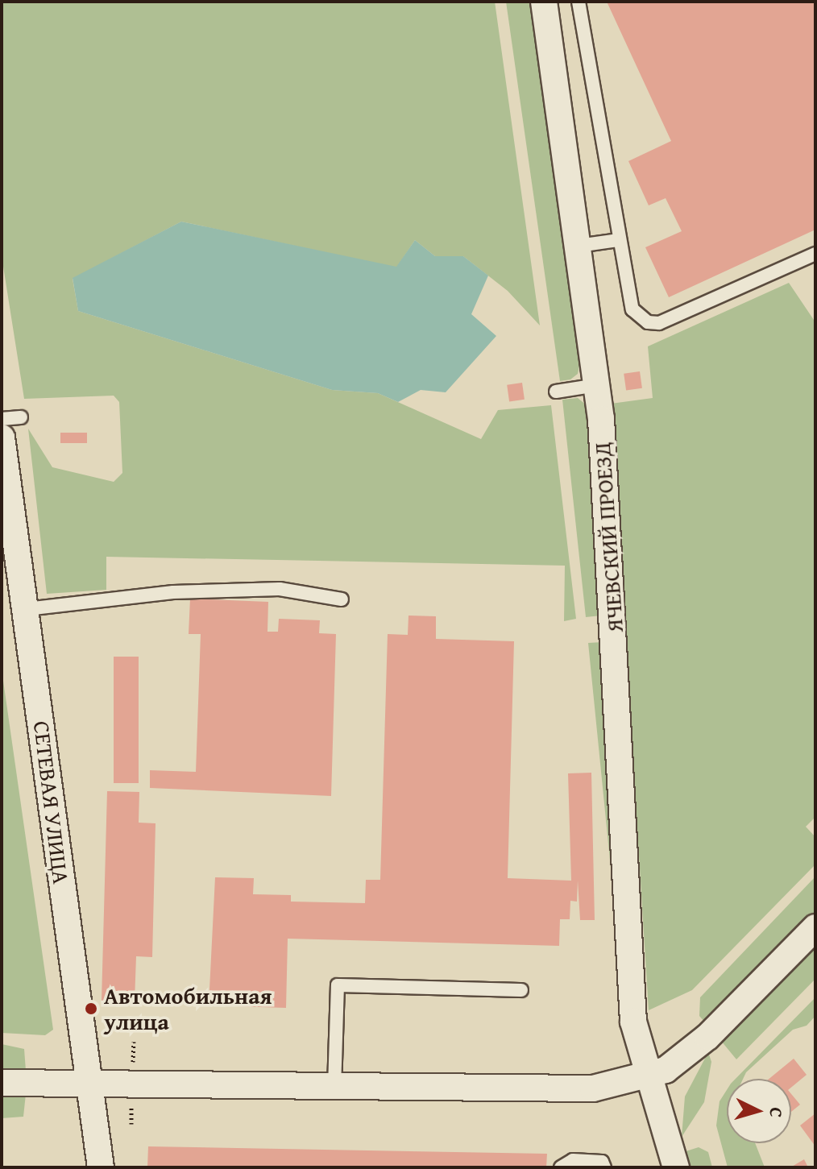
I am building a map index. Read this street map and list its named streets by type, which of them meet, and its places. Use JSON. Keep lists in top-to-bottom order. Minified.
{"streets":{"street":["ЯЧЕВСКИЙ ПРОЕЗД","СЕТЕВАЯ УЛИЦА"]},"places":["Автомобильная улица"],"north":"right"}
